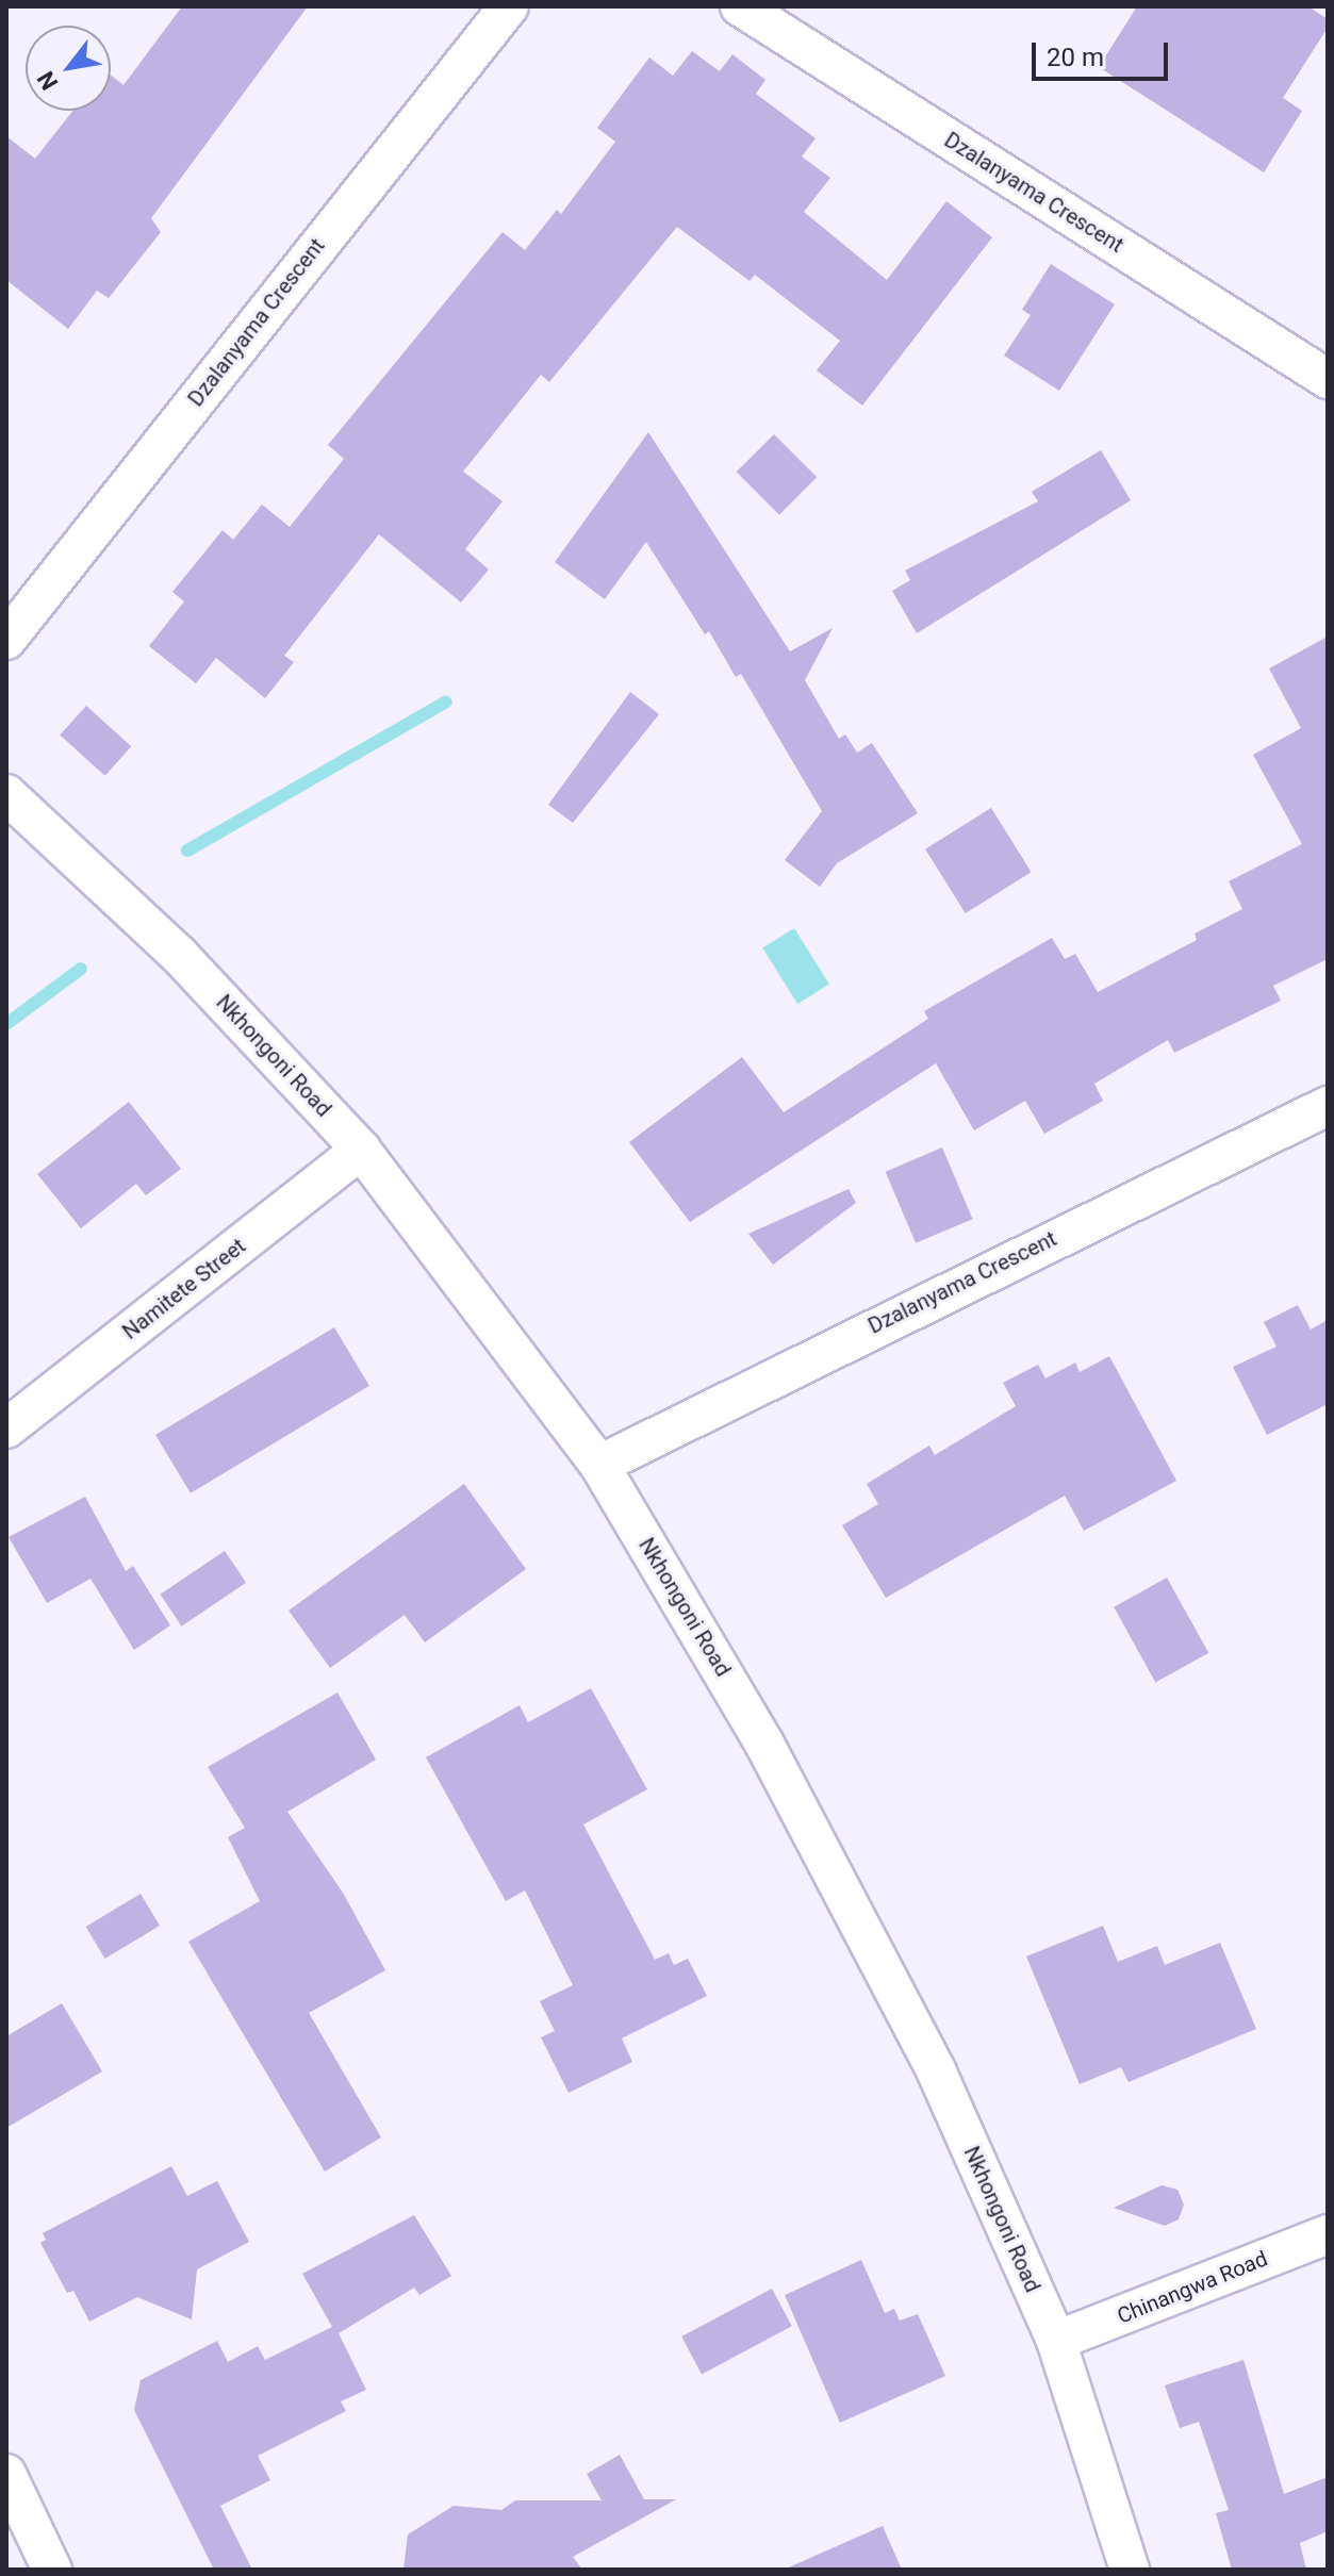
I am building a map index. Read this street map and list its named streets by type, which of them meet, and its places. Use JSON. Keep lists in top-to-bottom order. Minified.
{"streets":{"street":["Dzalanyama Crescent","Nkhongoni Road","Namitete Street","Chinangwa Road"]},"crossings":[["Dzalanyama Crescent","Nkhongoni Road"],["Nkhongoni Road","Namitete Street"],["Nkhongoni Road","Chinangwa Road"]],"scale_bar":"20 m","north":"bottom left"}
